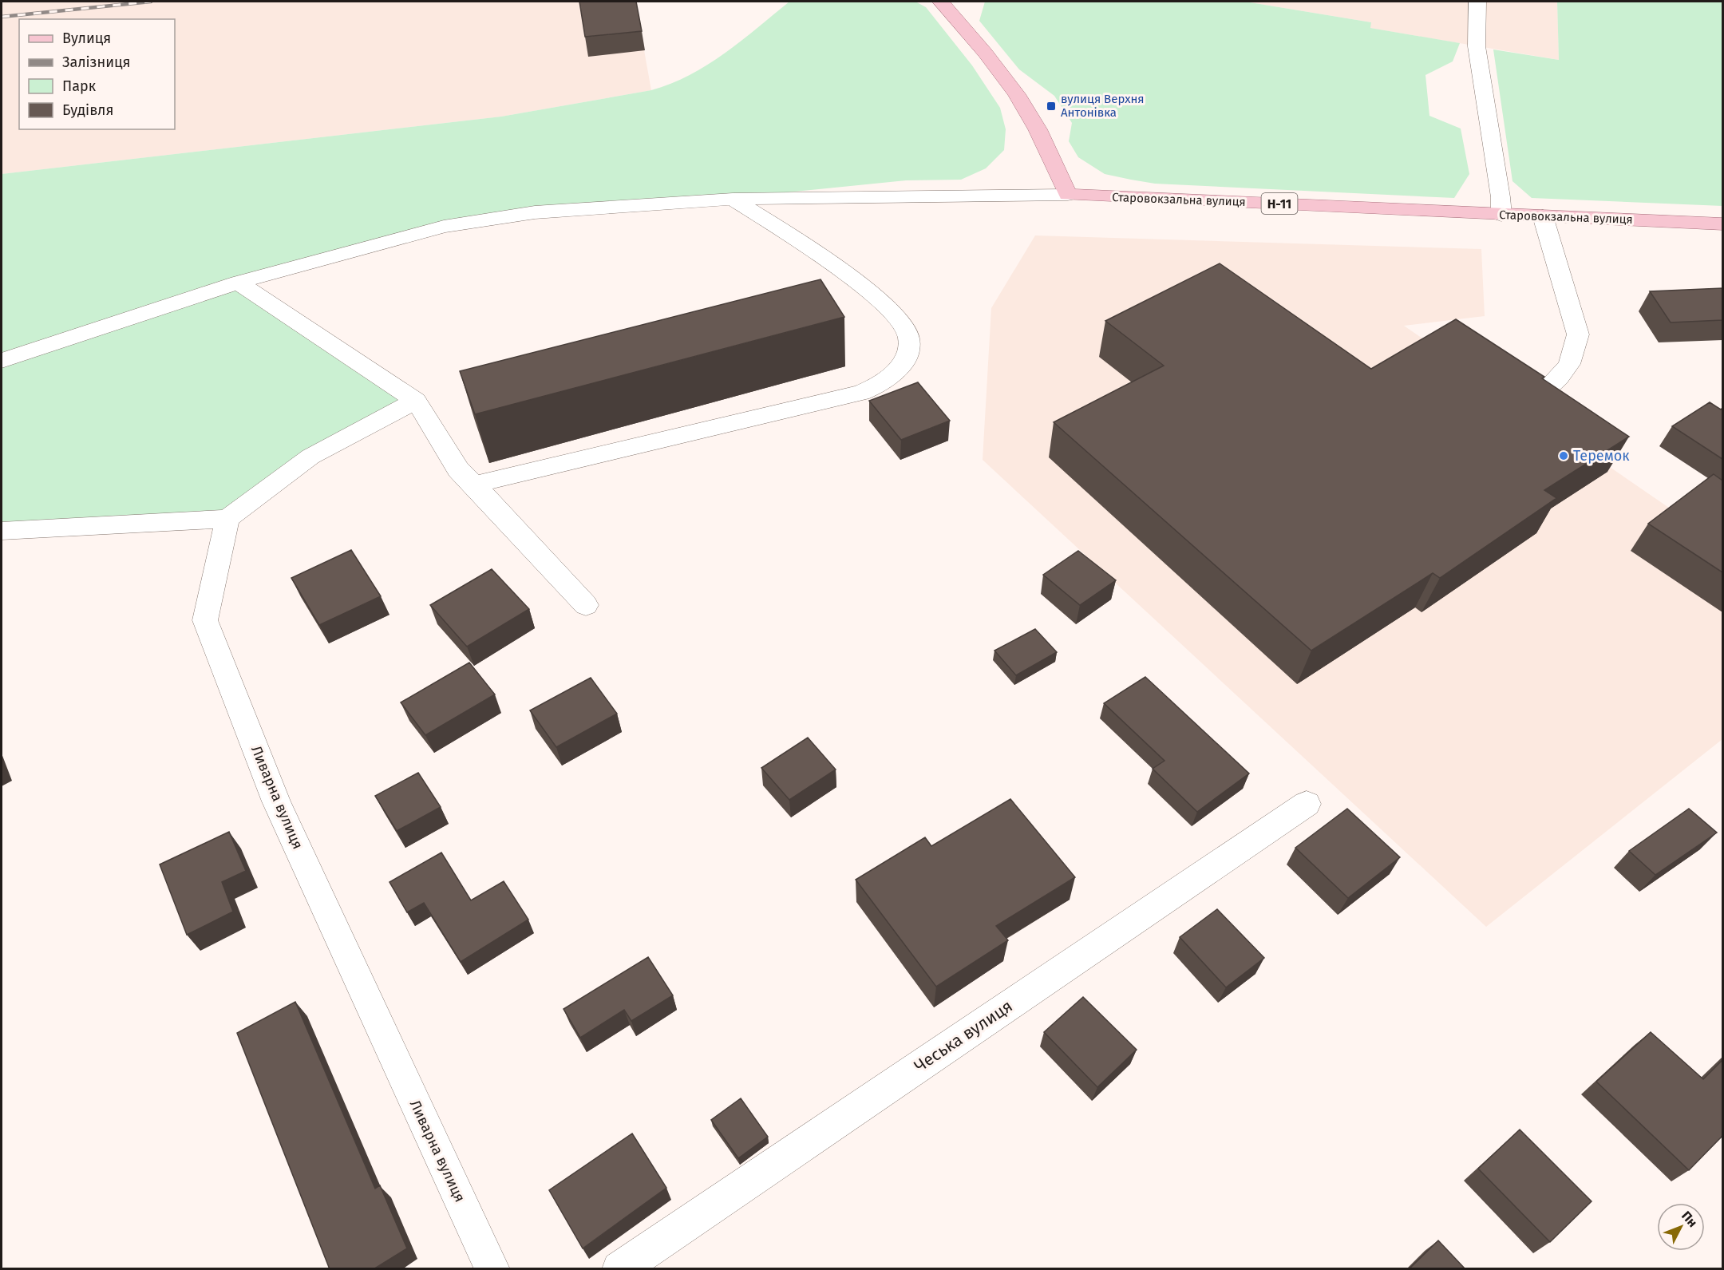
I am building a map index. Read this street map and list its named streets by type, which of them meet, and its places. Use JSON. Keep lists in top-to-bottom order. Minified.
{"streets":{"main road":["Старовокзальна вулиця","Н-11"],"street":["Ливарна вулиця","Чеська вулиця"]},"places":{"transit":["вулиця Верхня Антонівка"],"other":["Теремок"]},"legend":["Вулиця","Залізниця","Парк","Будівля"],"north":"top right"}
